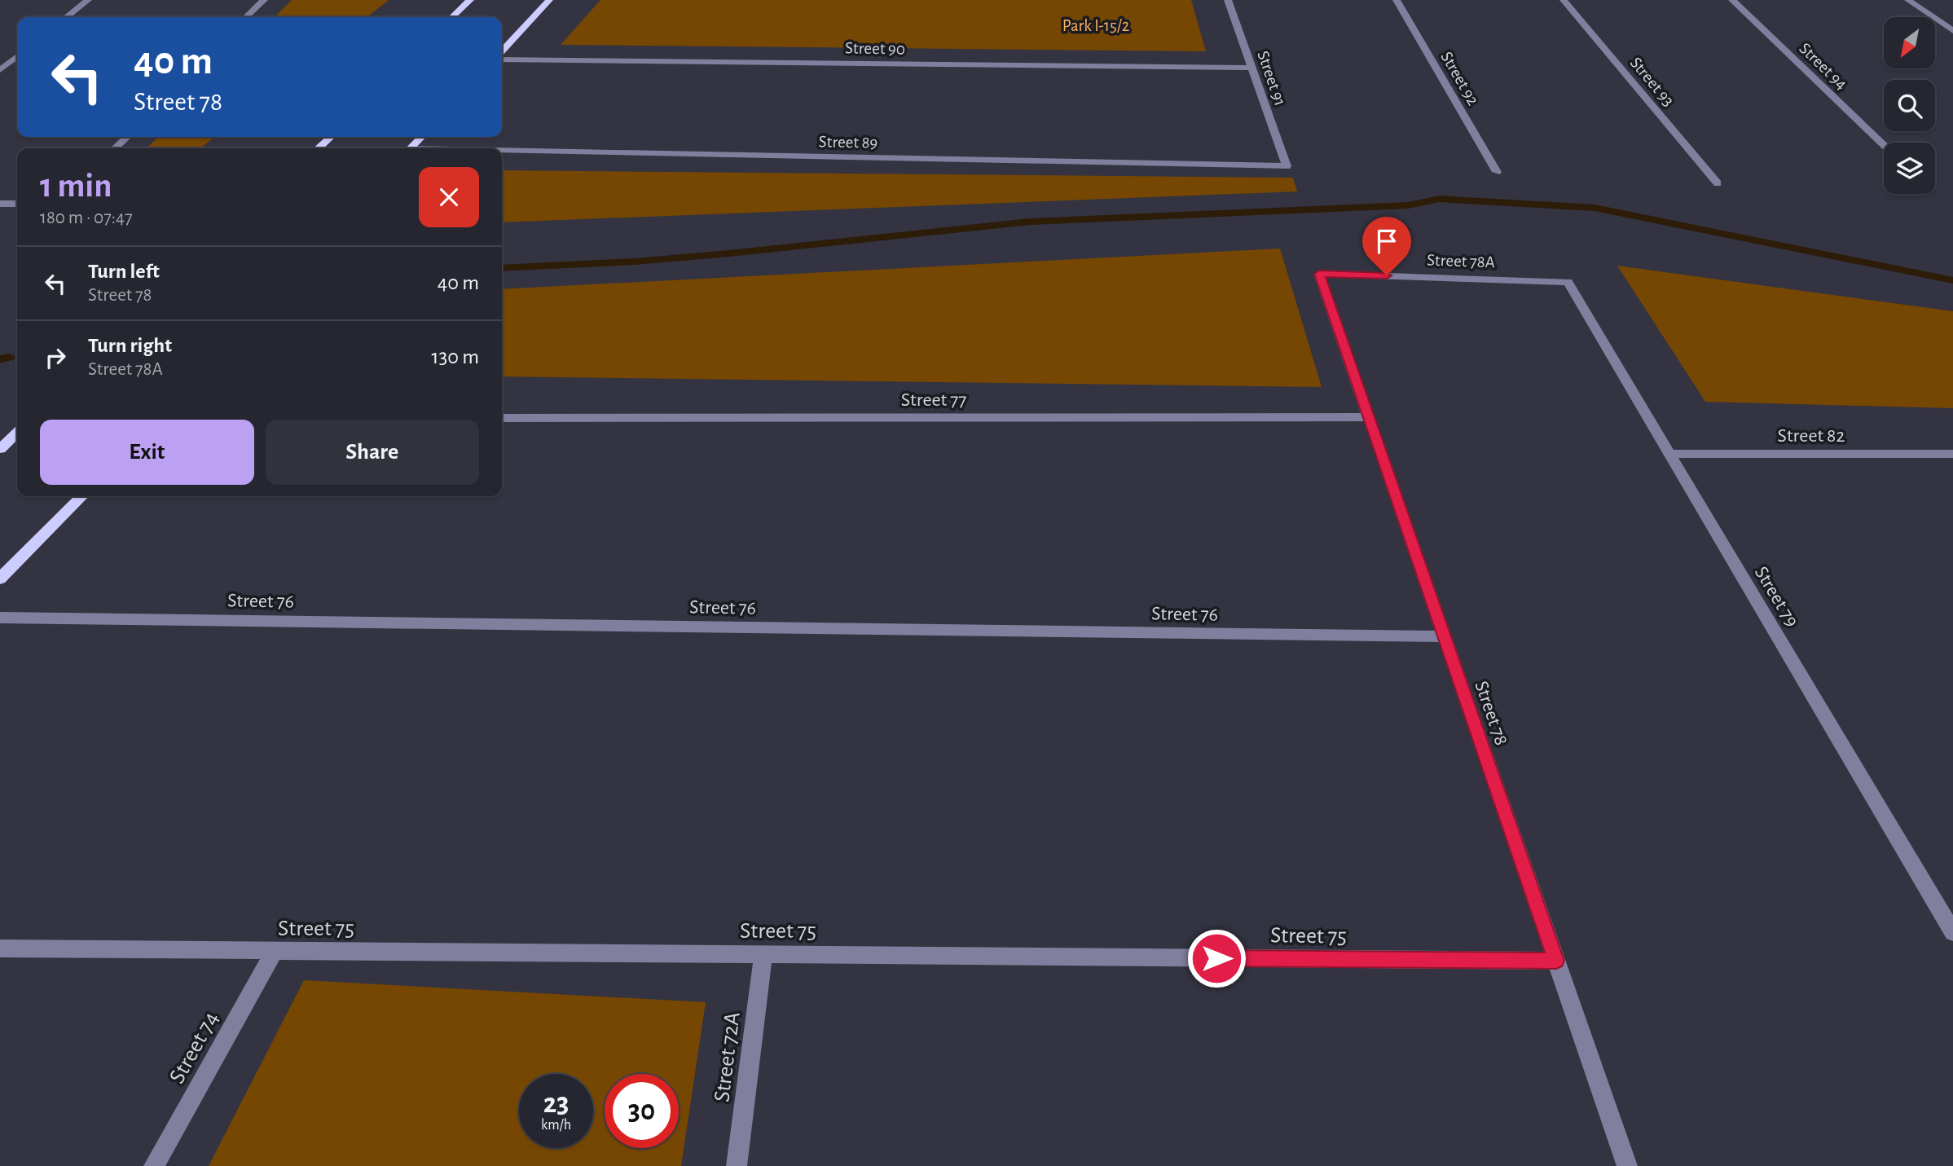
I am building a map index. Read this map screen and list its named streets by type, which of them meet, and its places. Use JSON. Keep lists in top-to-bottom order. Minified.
{"streets":{"street":["Street 90","Street 94","Street 91","Street 92","Street 93","Street 89","Street 78A","Street 77","Street 82","Street 79","Street 76","Street 78","Street 75","Street 74","Street 72A"]},"crossings":[["Street 90","Street 91"],["Street 91","Street 89"],["Street 78A","Street 79"],["Street 78A","Street 78"],["Street 77","Street 78"],["Street 82","Street 79"],["Street 76","Street 78"],["Street 78","Street 75"],["Street 75","Street 74"],["Street 75","Street 72A"]],"parks":["Park I-15/2"],"north":"bottom left","page":{"turn":["40 m","Street 78"],"heading":["1 min","180 m · 07:47"],"list":[{"name":"Turn left","note":"Street 78","value":"40 m"},{"name":"Turn right","note":"Street 78A","value":"130 m"}],"buttons":["Exit","Share"],"speed":"23 km/h","limit":"30"}}
